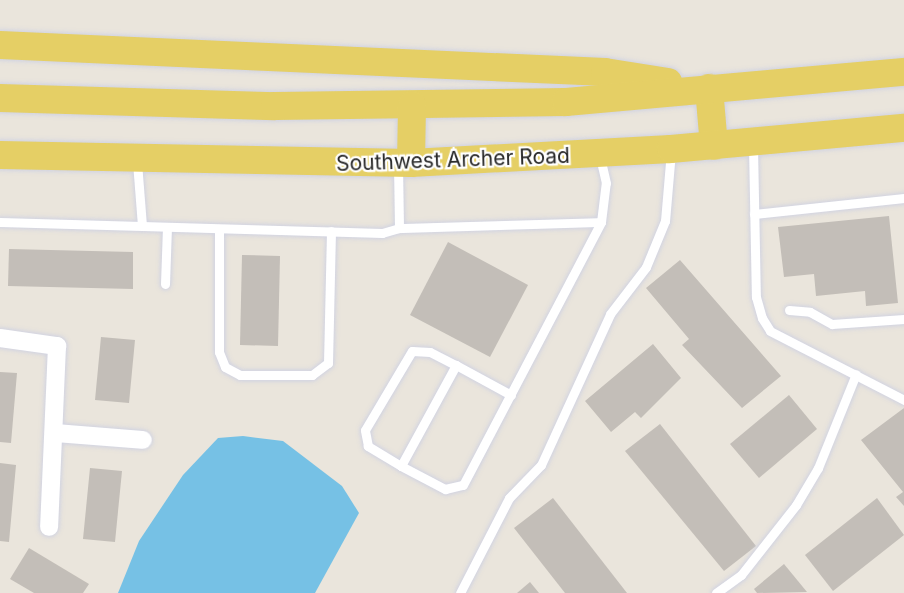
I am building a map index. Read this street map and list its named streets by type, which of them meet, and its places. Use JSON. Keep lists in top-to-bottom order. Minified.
{"streets":{"main road":["Southwest Archer Road"]}}
